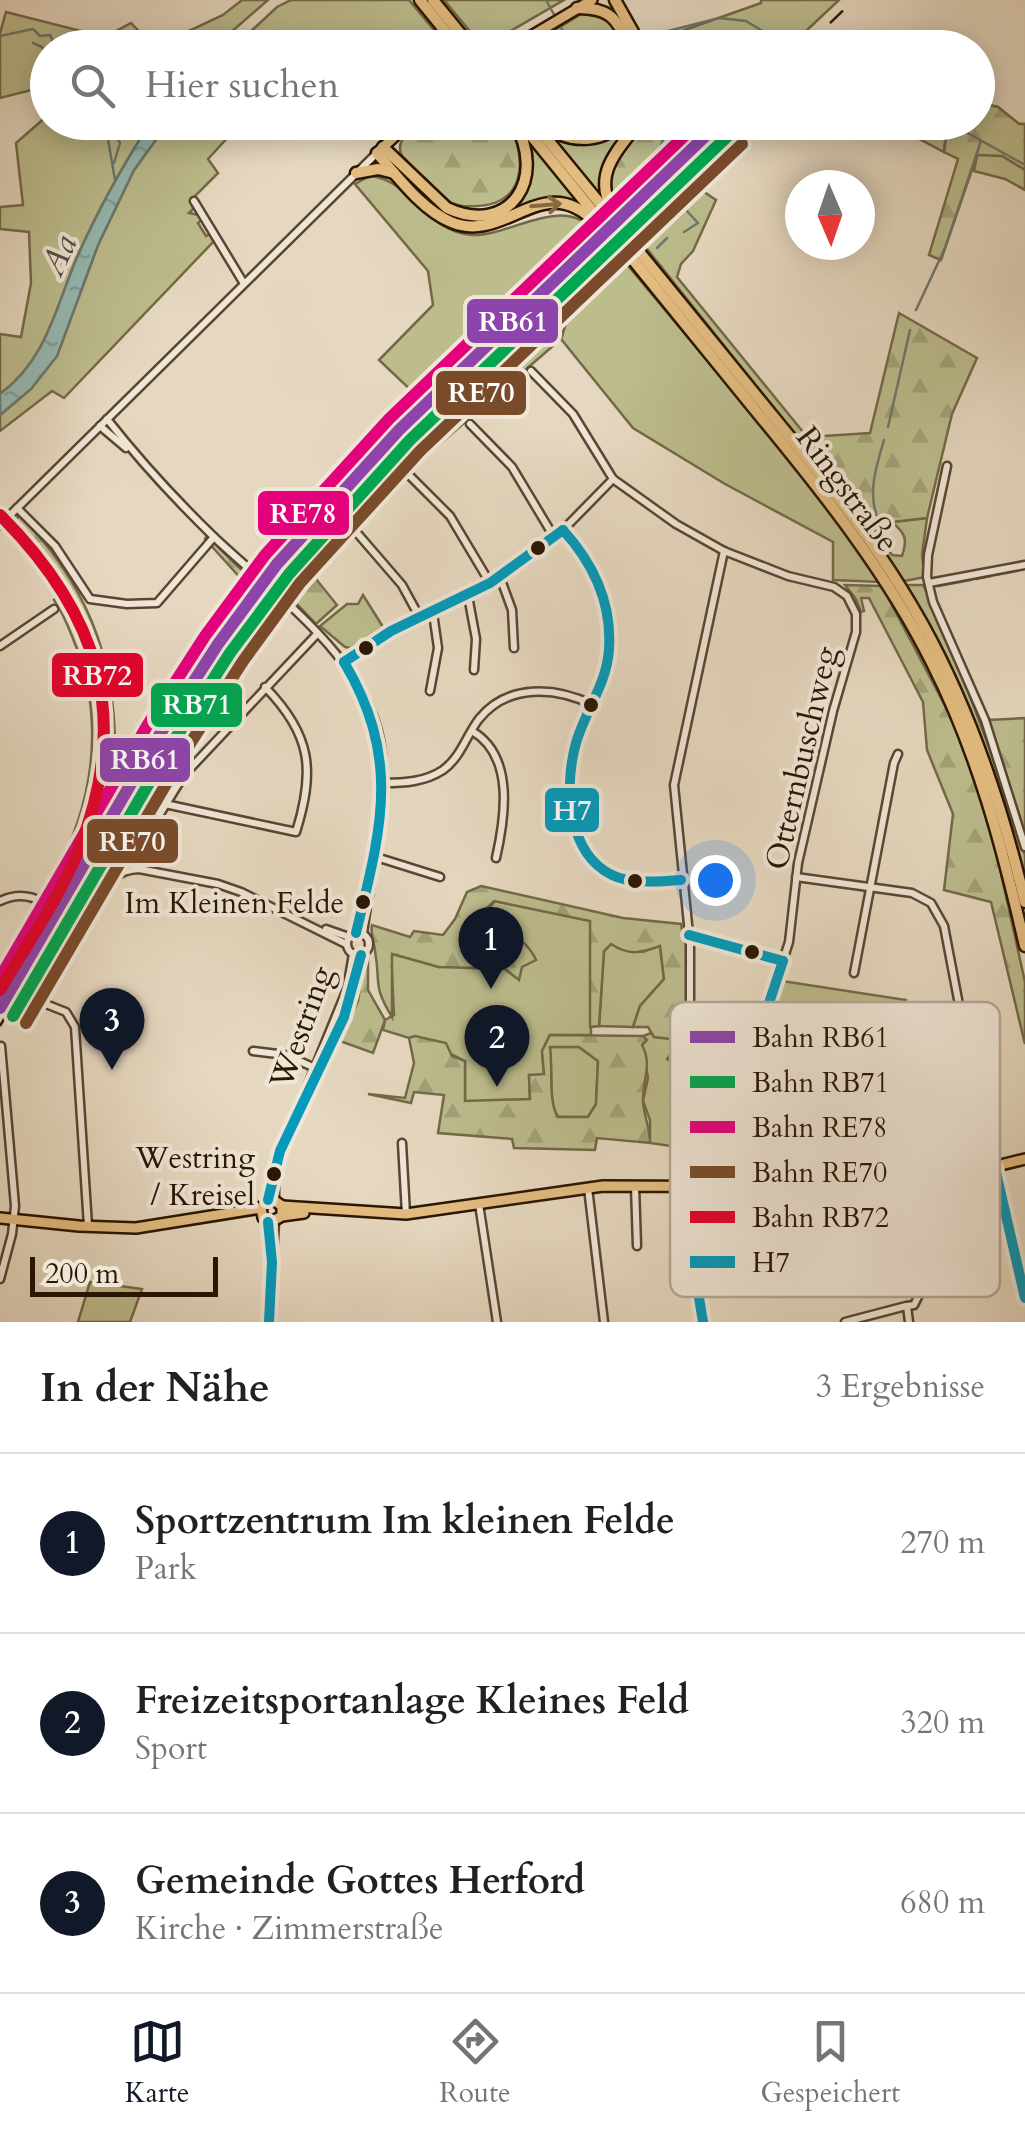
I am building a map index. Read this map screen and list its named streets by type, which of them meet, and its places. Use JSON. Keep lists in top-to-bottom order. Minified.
{"streets":{"highway":["Ringstraße"],"street":["Otternbuschweg","Westring"]},"water":["Aa"],"places":["Im Kleinen Felde","Westring / Kreisel"],"lines":["rail line RB61","rail line RB71","rail line RE78","rail line RE70","rail line RB72","transit line H7"],"legend":["Bahn RB61","Bahn RB71","Bahn RE78","Bahn RE70","Bahn RB72","H7"],"scale_bar":"200 m","north":"bottom","page":{"search":"Hier suchen","pins":["1","3","2"],"scale":"200 m","heading":["In der Nähe","3 Ergebnisse"],"list":[{"mark":"1","name":"Sportzentrum Im kleinen Felde","note":"Park","value":"270 m"},{"mark":"2","name":"Freizeitsportanlage Kleines Feld","note":"Sport","value":"320 m"},{"mark":"3","name":"Gemeinde Gottes Herford","note":"Kirche · Zimmerstraße","value":"680 m"}],"nav":["Karte","Route","Gespeichert"]}}
